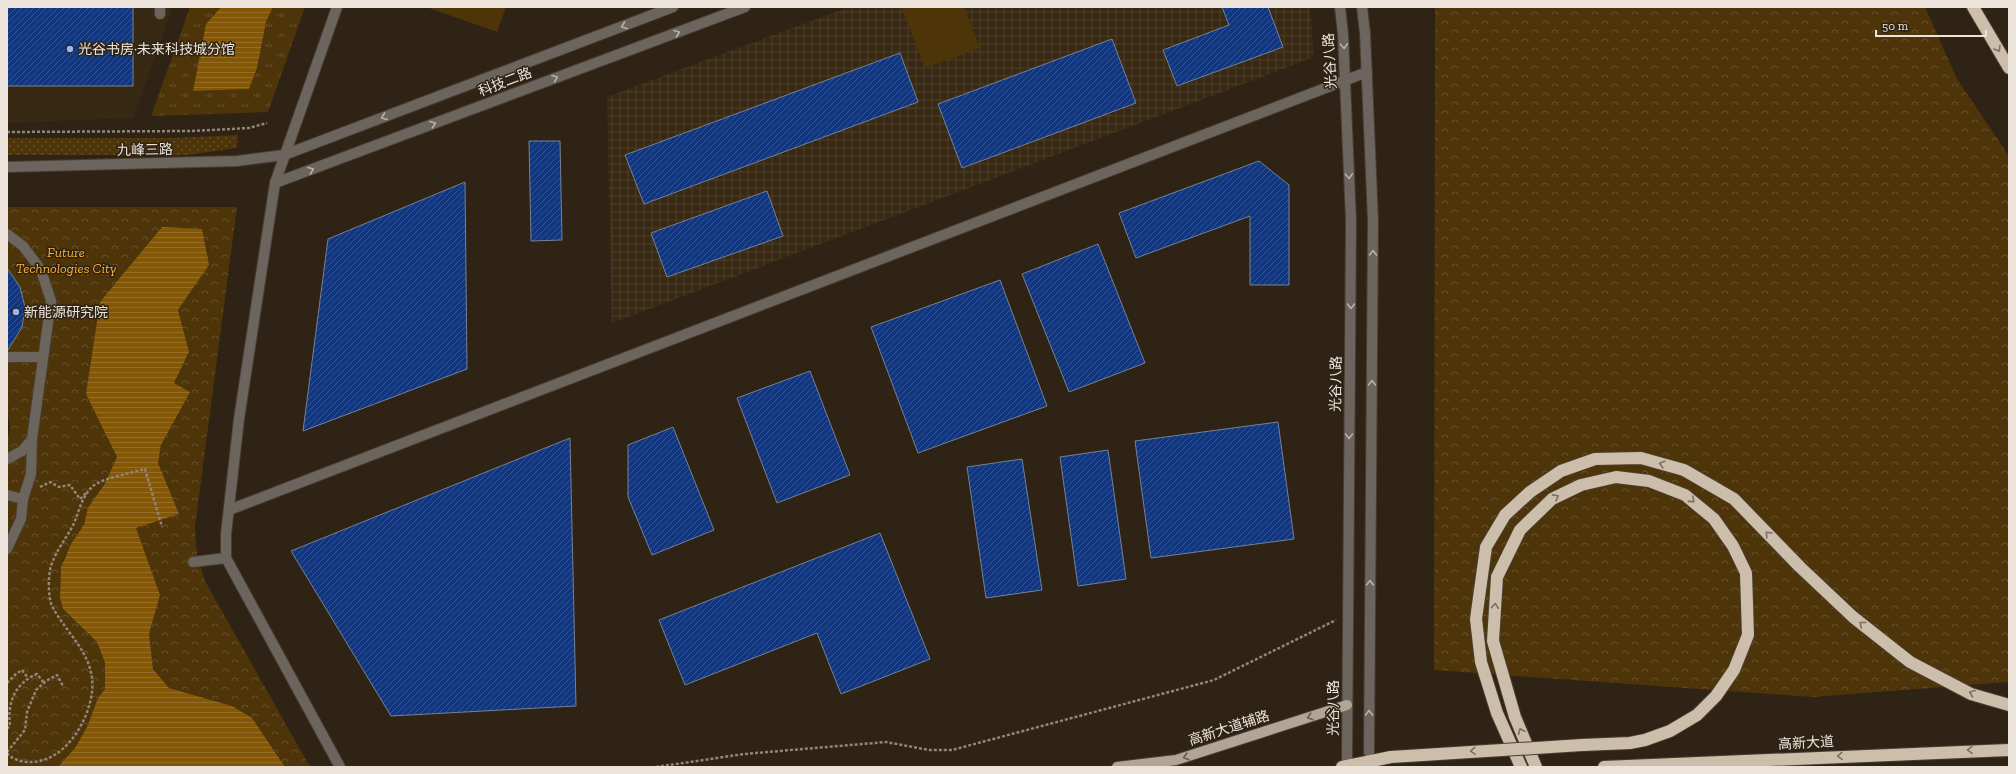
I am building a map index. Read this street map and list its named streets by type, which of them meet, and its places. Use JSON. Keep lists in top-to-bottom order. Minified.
{"streets":{"highway":["高新大道"],"main road":["高新大道辅路"],"street":["光谷八路","科技二路","九峰三路"]},"crossings":[["光谷八路","高新大道辅路"],["科技二路","九峰三路"]],"one_way":["高新大道辅路","高新大道"],"parks":["Future Technologies City"],"places":["光谷书房·未来科技城分馆","新能源研究院"],"scale_bar":"50 m"}
